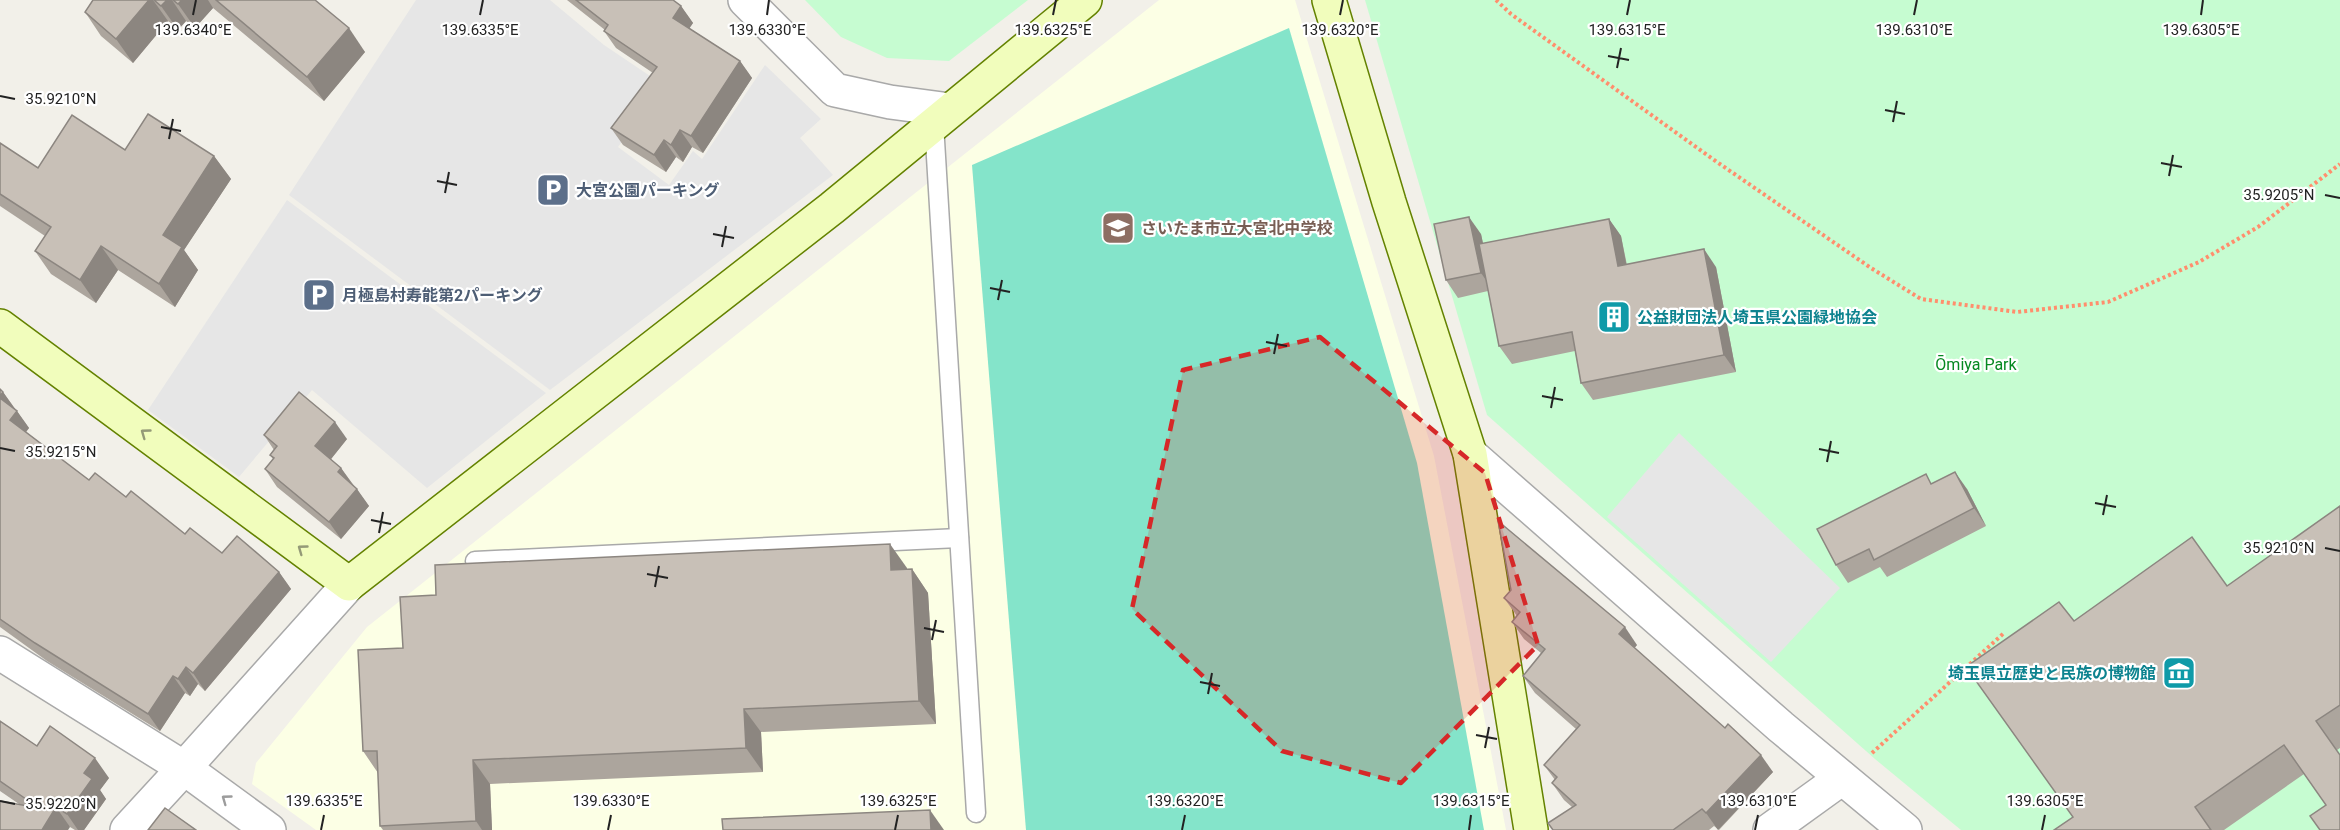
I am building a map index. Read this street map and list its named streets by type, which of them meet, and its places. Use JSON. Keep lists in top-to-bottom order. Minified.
{"parks":["Ōmiya Park"],"places":{"parking":["大宮公園パーキング","月極島村寿能第2パーキング"],"school or university":["さいたま市立大宮北中学校"],"building":["公益財団法人埼玉県公園緑地協会"],"museum":["埼玉県立歴史と民族の博物館"]},"coordinates":["139.6325°E","139.6315°E","139.6310°E","139.6340°E","139.6335°E","139.6330°E","139.6320°E","139.6305°E","35.9210°N","35.9205°N","35.9215°N","35.9220°N"]}
